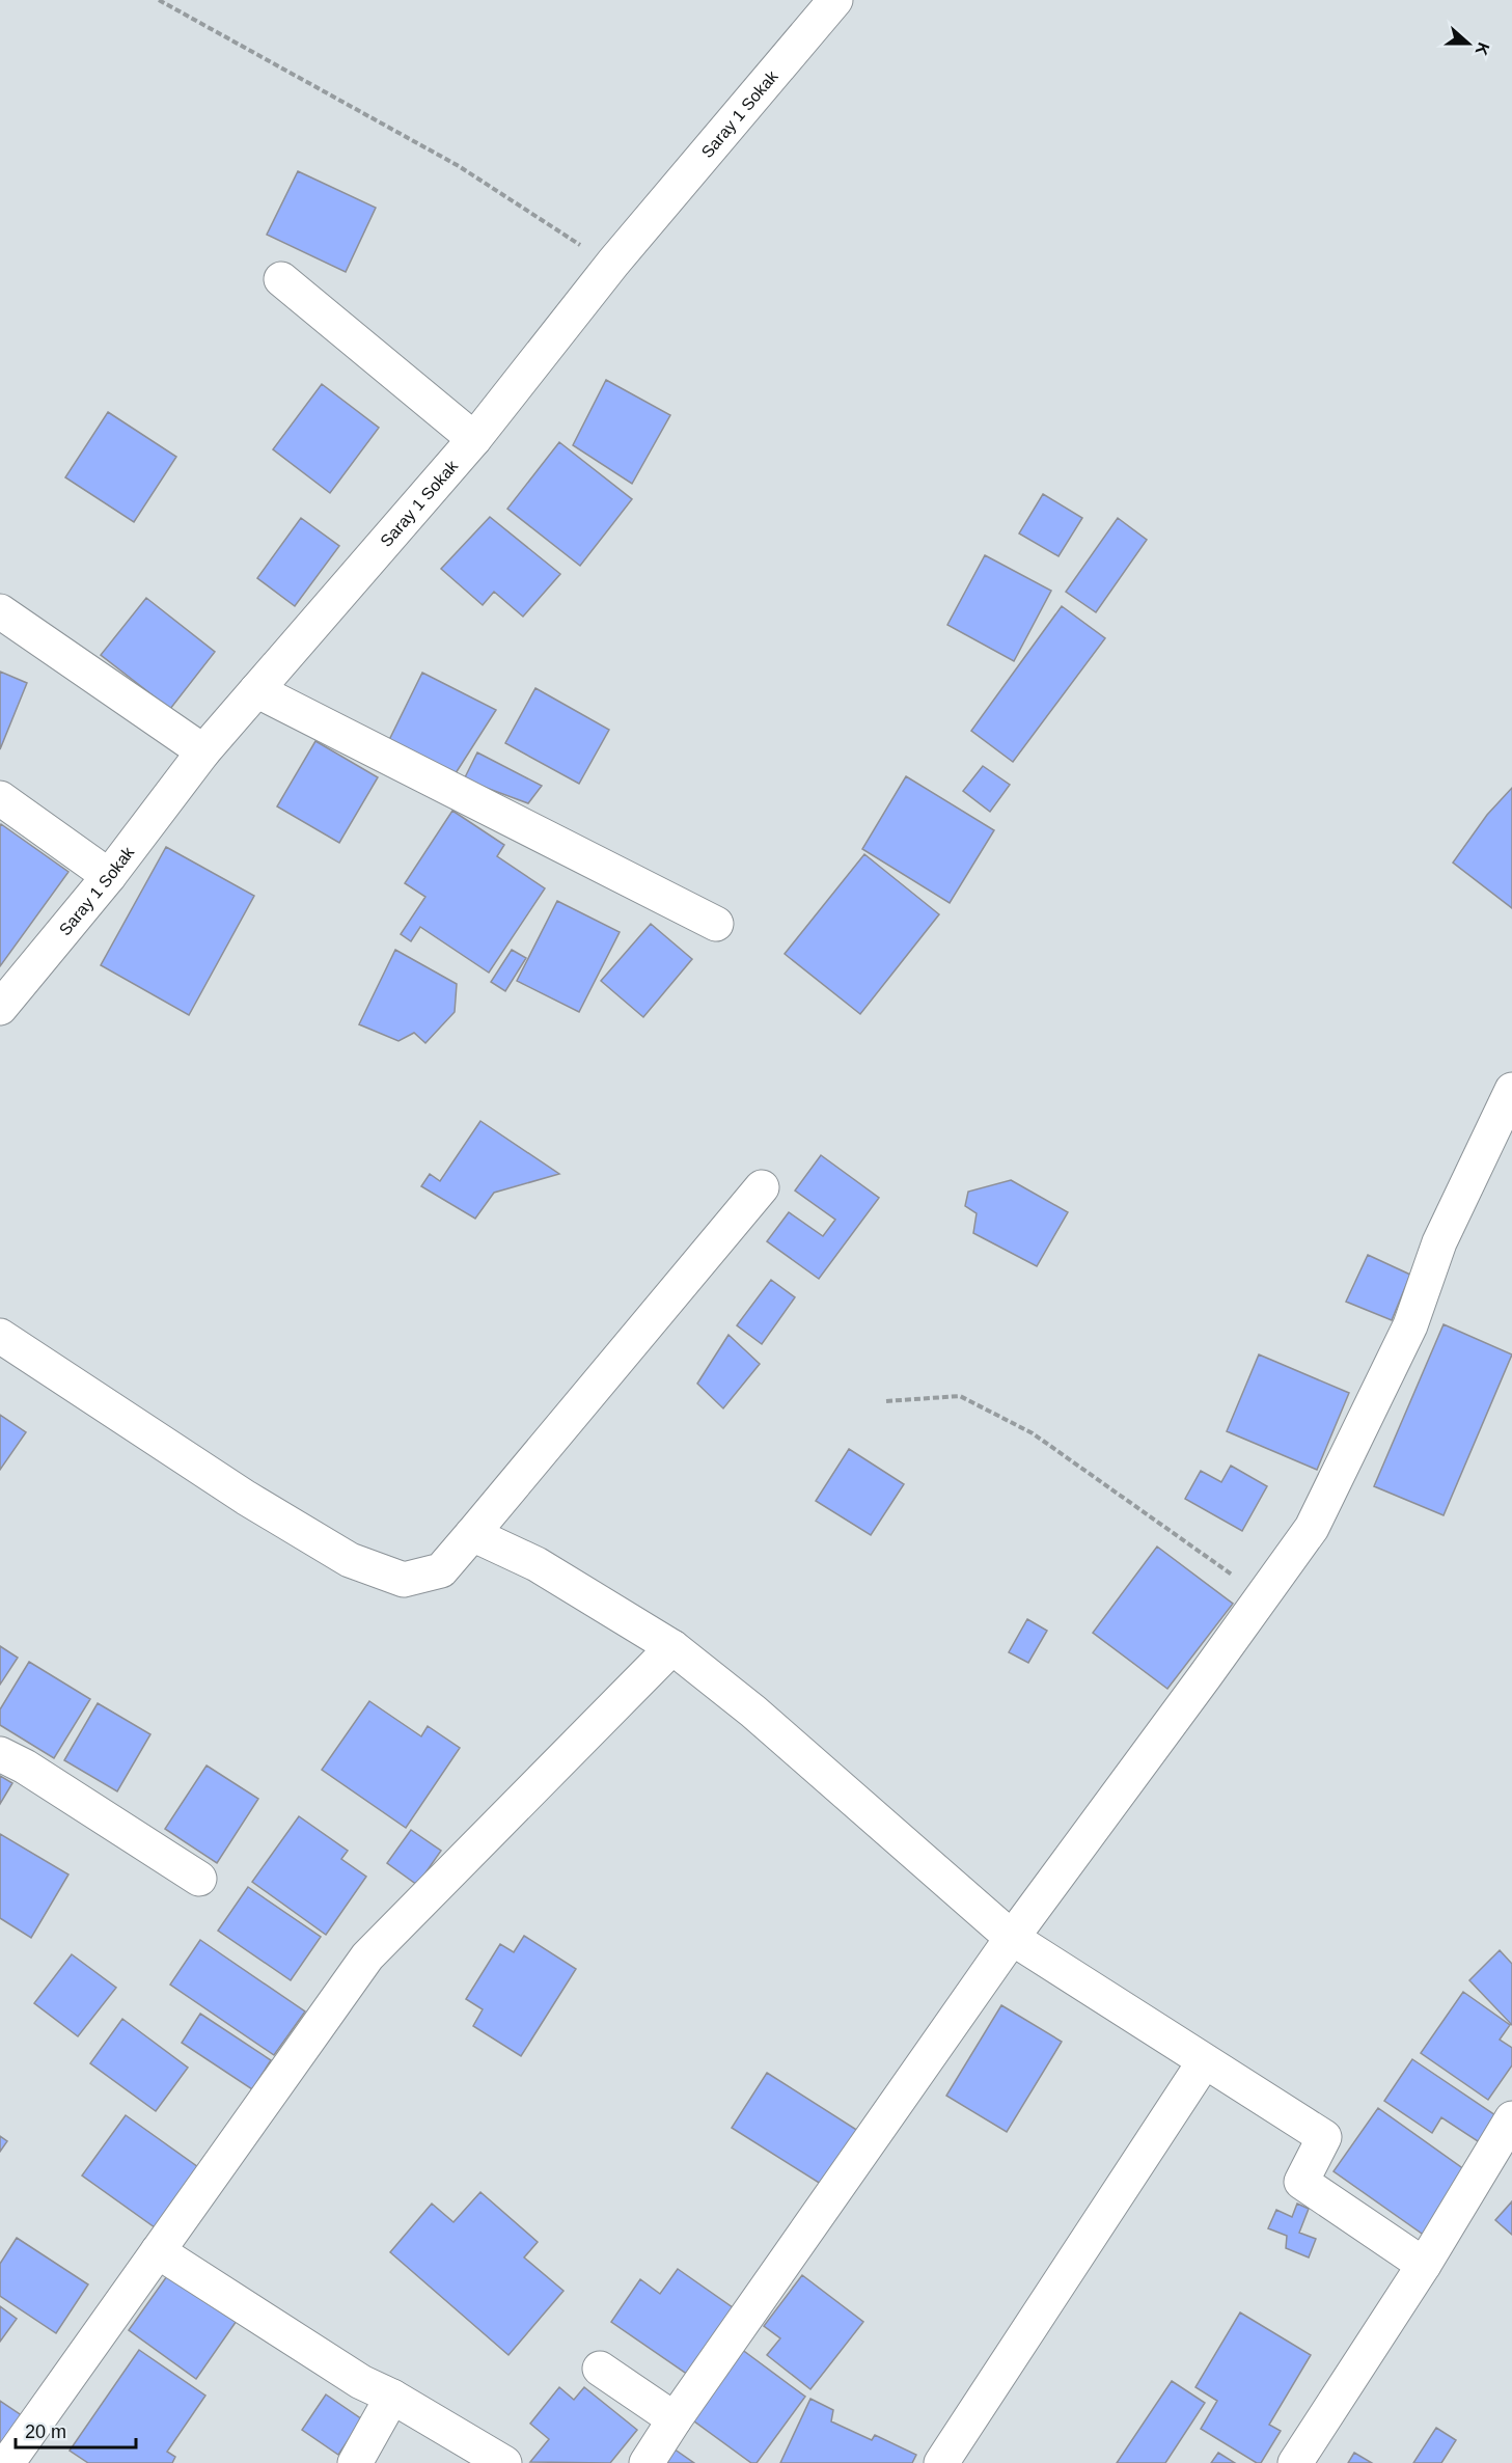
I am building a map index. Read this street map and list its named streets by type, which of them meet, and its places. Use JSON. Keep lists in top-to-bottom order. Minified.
{"streets":{"street":["Saray 1 Sokak"]},"scale_bar":"20 m","north":"right"}
